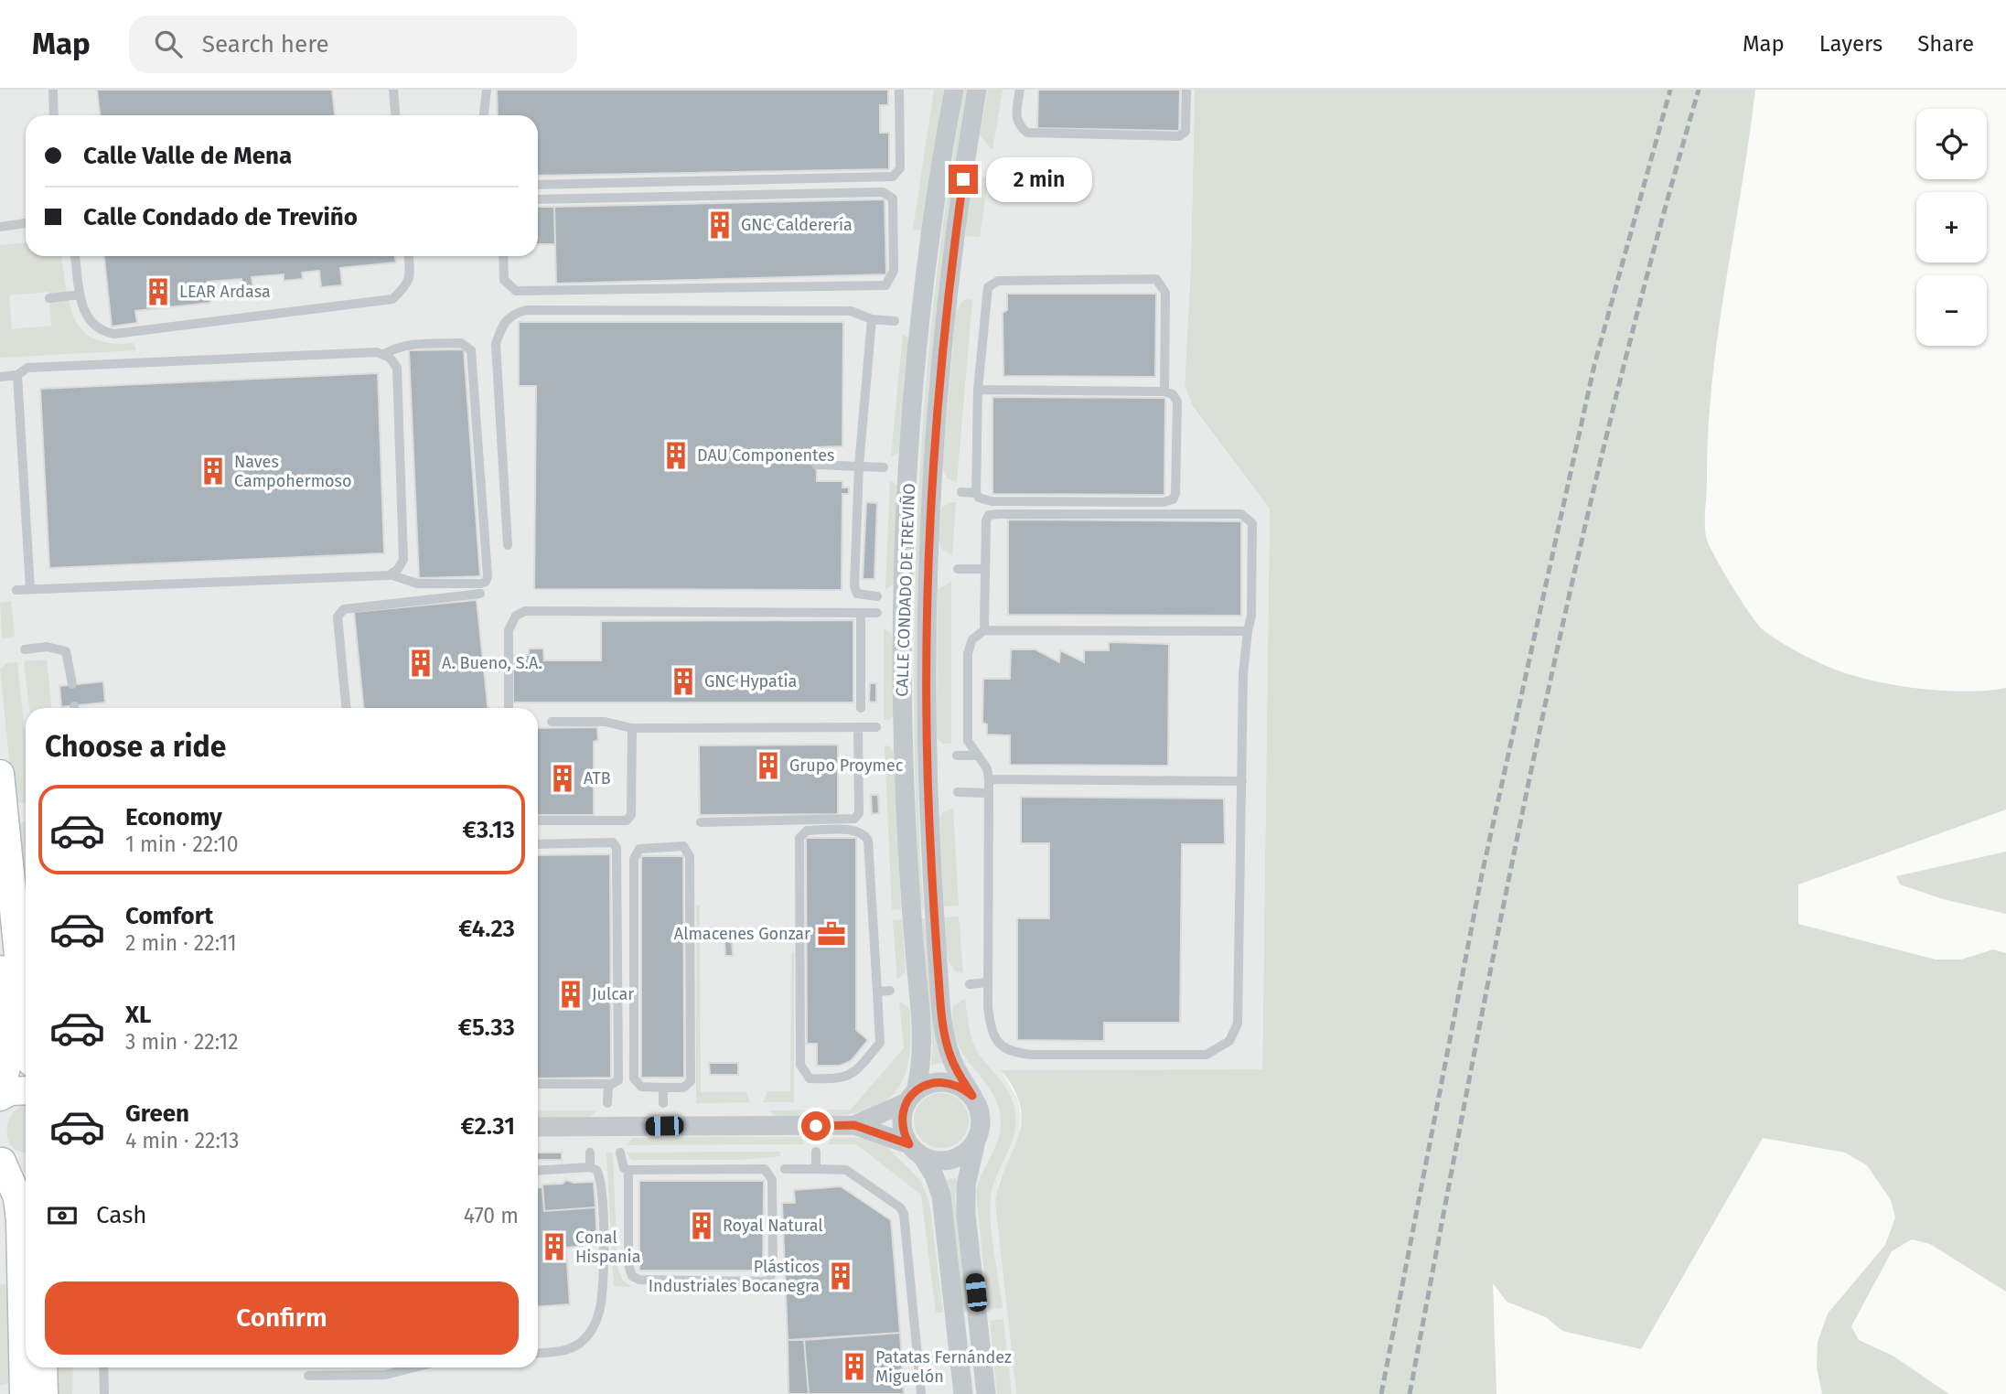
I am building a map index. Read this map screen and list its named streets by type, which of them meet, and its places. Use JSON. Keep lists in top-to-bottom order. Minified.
{"streets":{"street":["CALLE CONDADO DE TREVIÑO"]},"places":{"building":["GNC Calderería","LEAR Ardasa","DAU Componentes","Naves Campohermoso","A. Bueno, S.A.","GNC Hypatia","Grupo Proymec","ATB","Julcar","Royal Natural","Conal Hispania","Plásticos Industriales Bocanegra","Patatas Fernández Miguelón"],"office":["Almacenes Gonzar"]},"page":{"header":"Map","search":"Search here","nav":["Map","Layers","Share"],"map_buttons":["+","−"],"banner":["Calle Valle de Mena","Calle Condado de Treviño"],"bubble":"2 min","heading":"Choose a ride","list":[{"name":"Economy","note":"1 min · 22:10","value":"€3.13"},{"name":"Comfort","note":"2 min · 22:11","value":"€4.23"},{"name":"XL","note":"3 min · 22:12","value":"€5.33"},{"name":"Green","note":"4 min · 22:13","value":"€2.31"}],"pay":["Cash","470 m"],"buttons":"Confirm"}}
